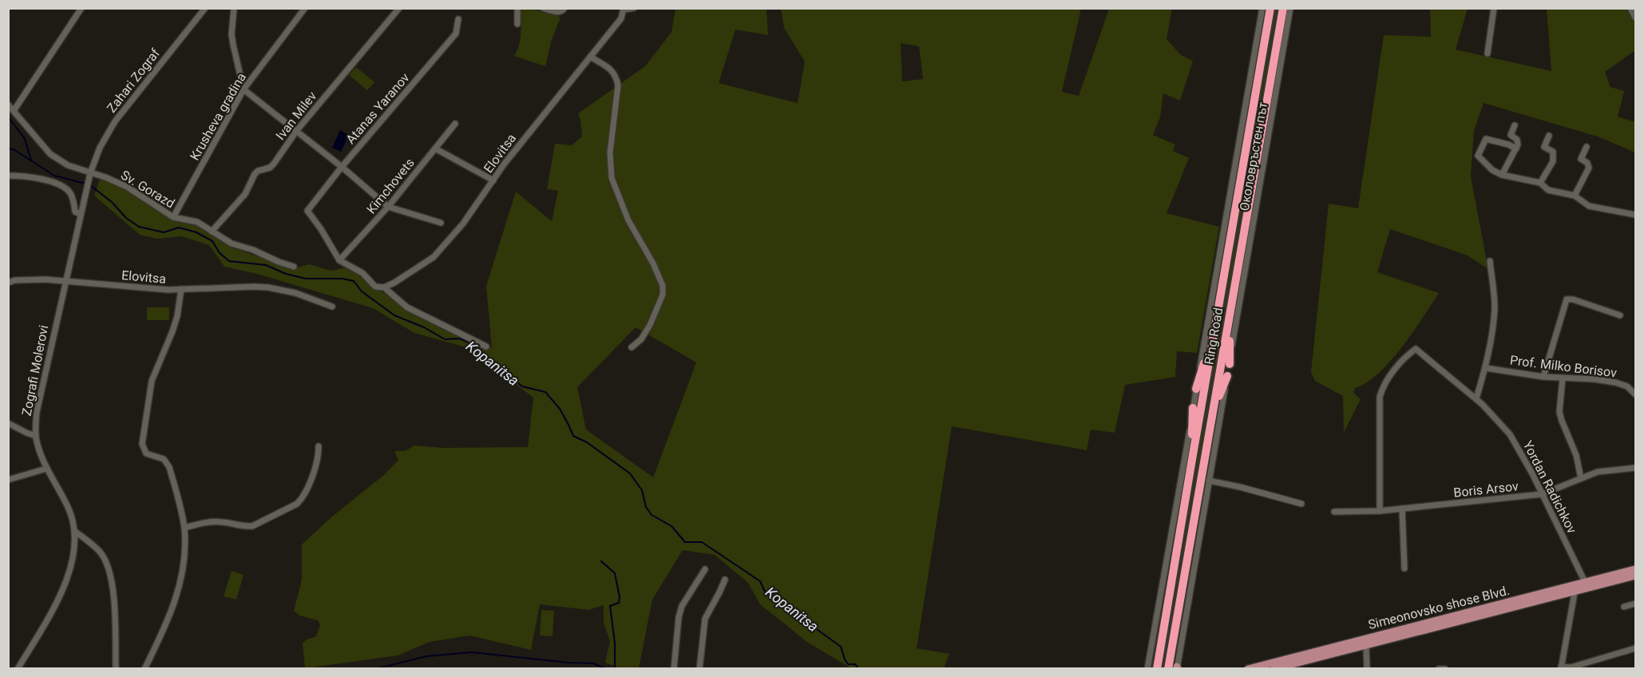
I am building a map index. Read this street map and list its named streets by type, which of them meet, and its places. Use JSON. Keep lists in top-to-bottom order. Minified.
{"streets":{"highway":["Ring Road"],"main road":["Simeonovsko shose Blvd."],"street":["Zahari Zograf","Atanas Yaranov","Ivan Milev","Krusheva gradina","Elovitsa","Околовръстен път","Kimchovets","Sv. Gorazd","Prof. Milko Borisov","Zografi Molerovi","Yordan Radichkov","Boris Arsov"]},"crossings":[["Zahari Zograf","Sv. Gorazd"],["Zahari Zograf","Zografi Molerovi"],["Atanas Yaranov","Kimchovets"],["Ivan Milev","Sv. Gorazd"],["Krusheva gradina","Sv. Gorazd"],["Elovitsa","Zografi Molerovi"],["Околовръстен път","Ring Road"],["Sv. Gorazd","Zografi Molerovi"],["Yordan Radichkov","Boris Arsov"],["Yordan Radichkov","Simeonovsko shose Blvd."]],"water":["Kopanitsa"]}
